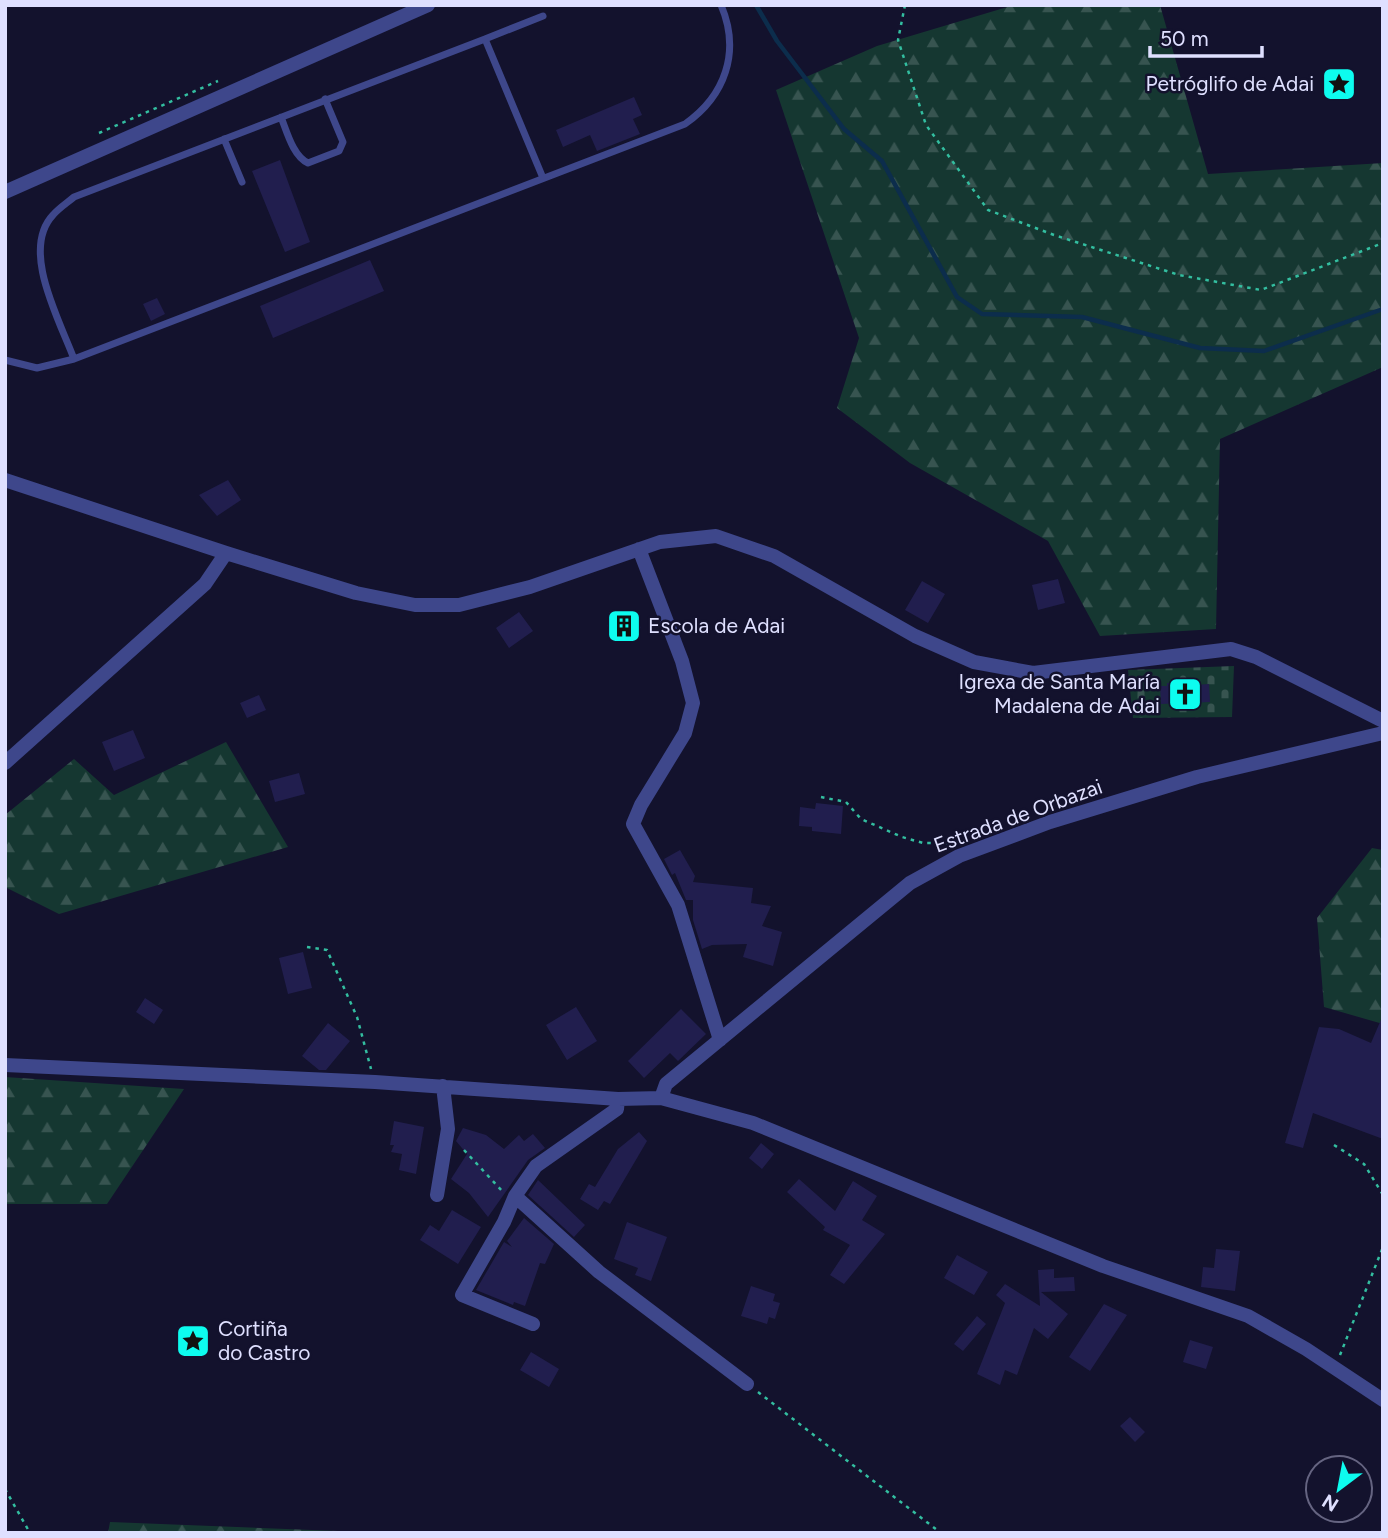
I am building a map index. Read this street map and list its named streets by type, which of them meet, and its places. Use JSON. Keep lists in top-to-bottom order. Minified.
{"streets":{"street":["Estrada de Orbazai"]},"places":{"place":["Petróglifo de Adai","Cortiña do Castro"],"building":["Escola de Adai"],"church":["Igrexa de Santa María Madalena de Adai"]},"scale_bar":"50 m","north":"bottom left"}
